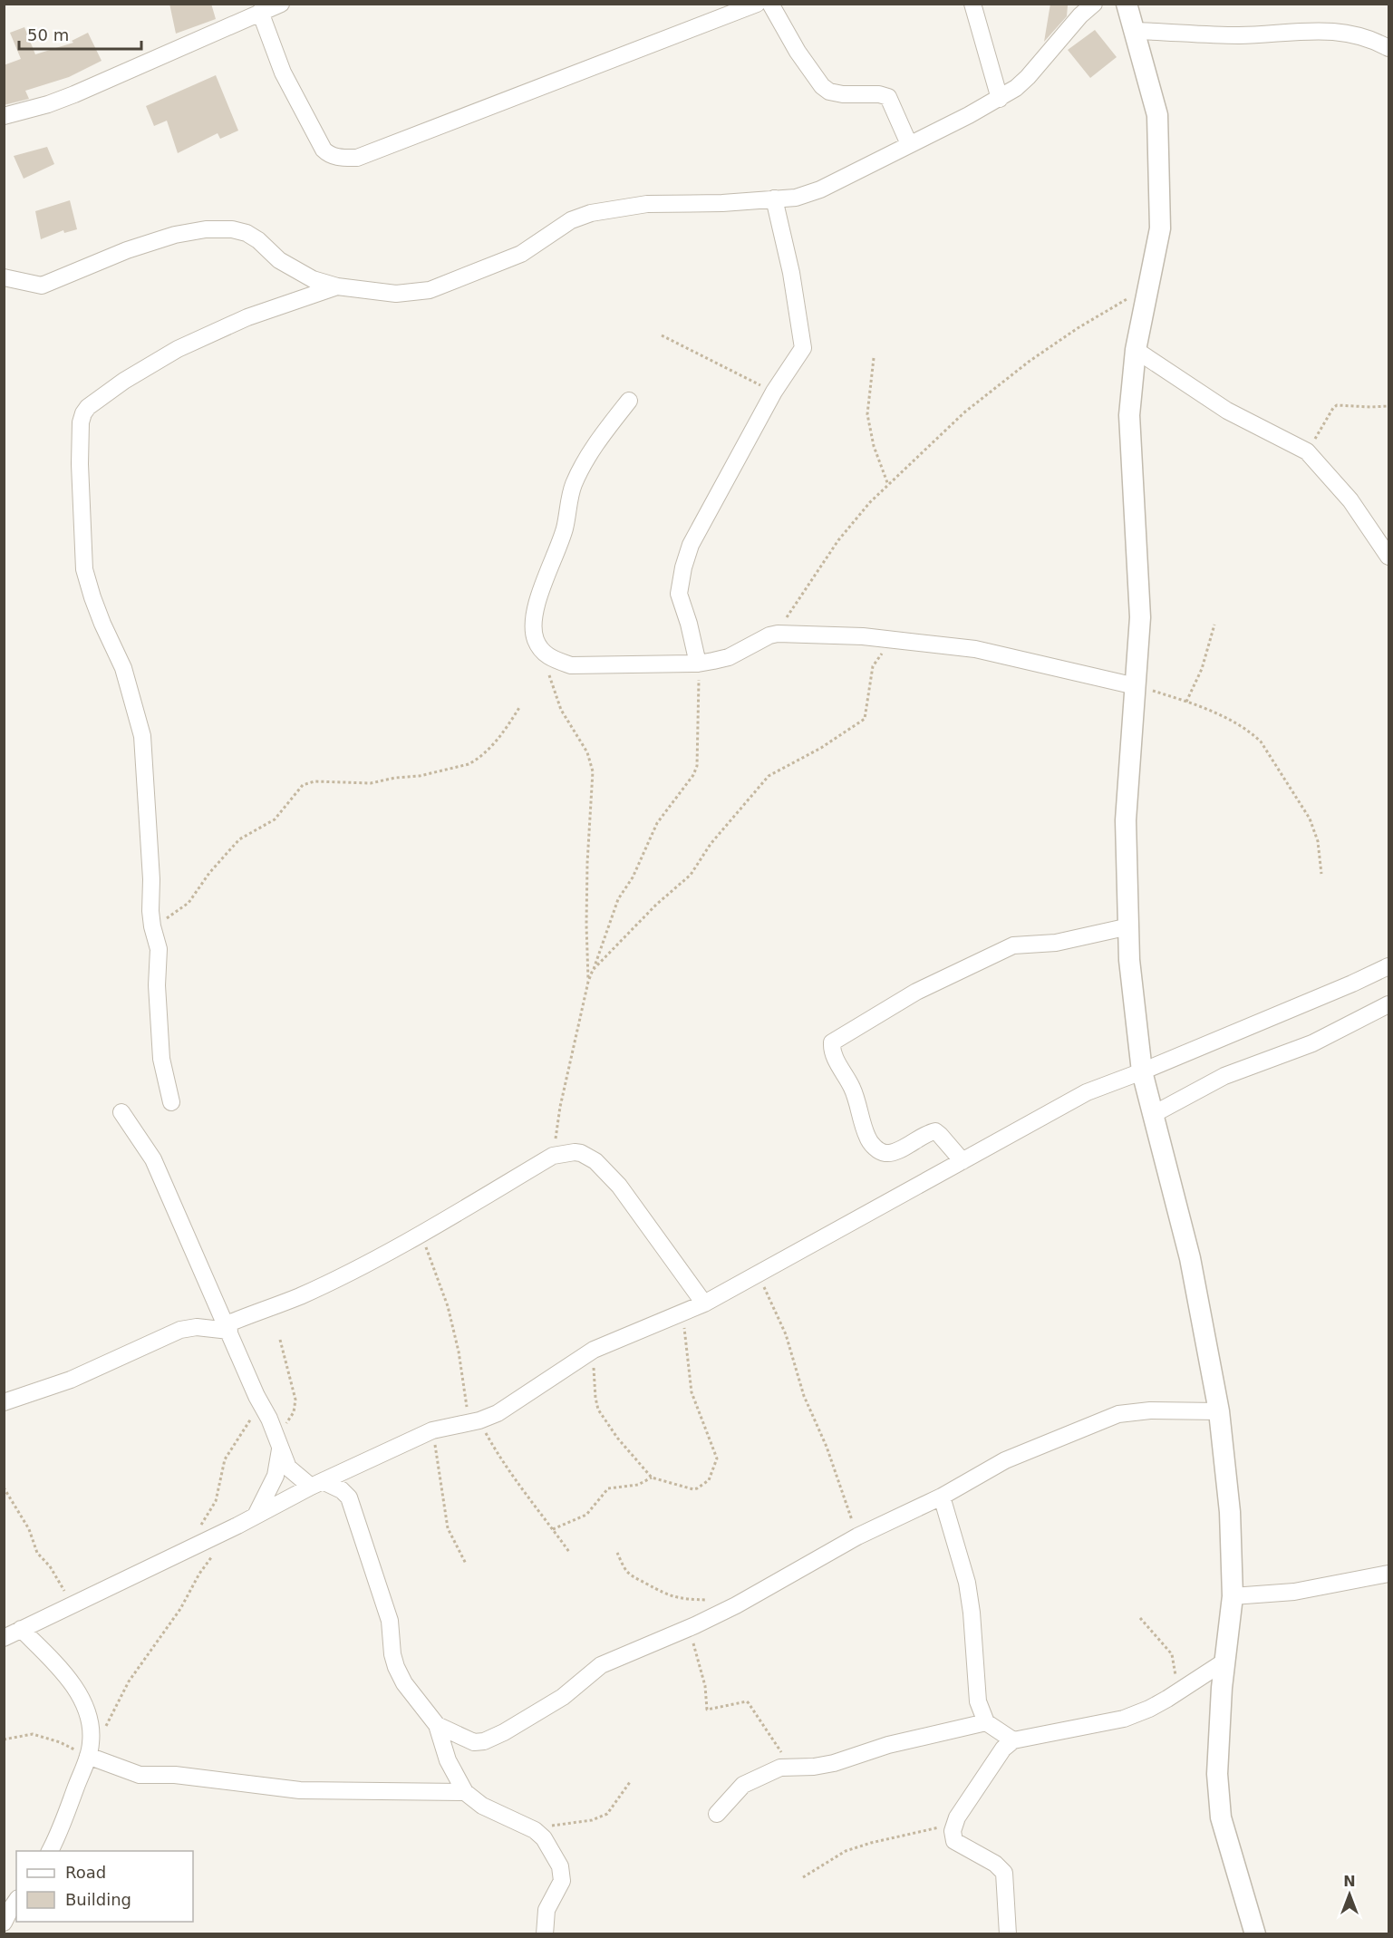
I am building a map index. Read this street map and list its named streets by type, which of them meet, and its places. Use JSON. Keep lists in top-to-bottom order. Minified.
{"legend":["Road","Building"],"scale_bar":"50 m","north":"top"}
